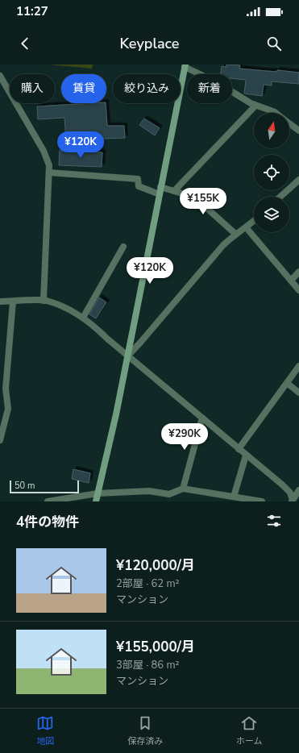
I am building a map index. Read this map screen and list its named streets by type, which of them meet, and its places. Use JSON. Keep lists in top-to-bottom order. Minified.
{"scale_bar":"50 m","north":"top","page":{"status":"11:27","header":"Keyplace","chip":["購入","賃貸","絞り込み","新着"],"price":["¥120K","¥155K","¥120K","¥290K"],"scale":"50 m","heading":"4件の物件","list":[{"name":"¥120,000/月","note":"2部屋 · 62 m² · マンション"},{"name":"¥155,000/月","note":"3部屋 · 86 m² · マンション"}],"tabs":["地図","保存済み","ホーム"]}}
